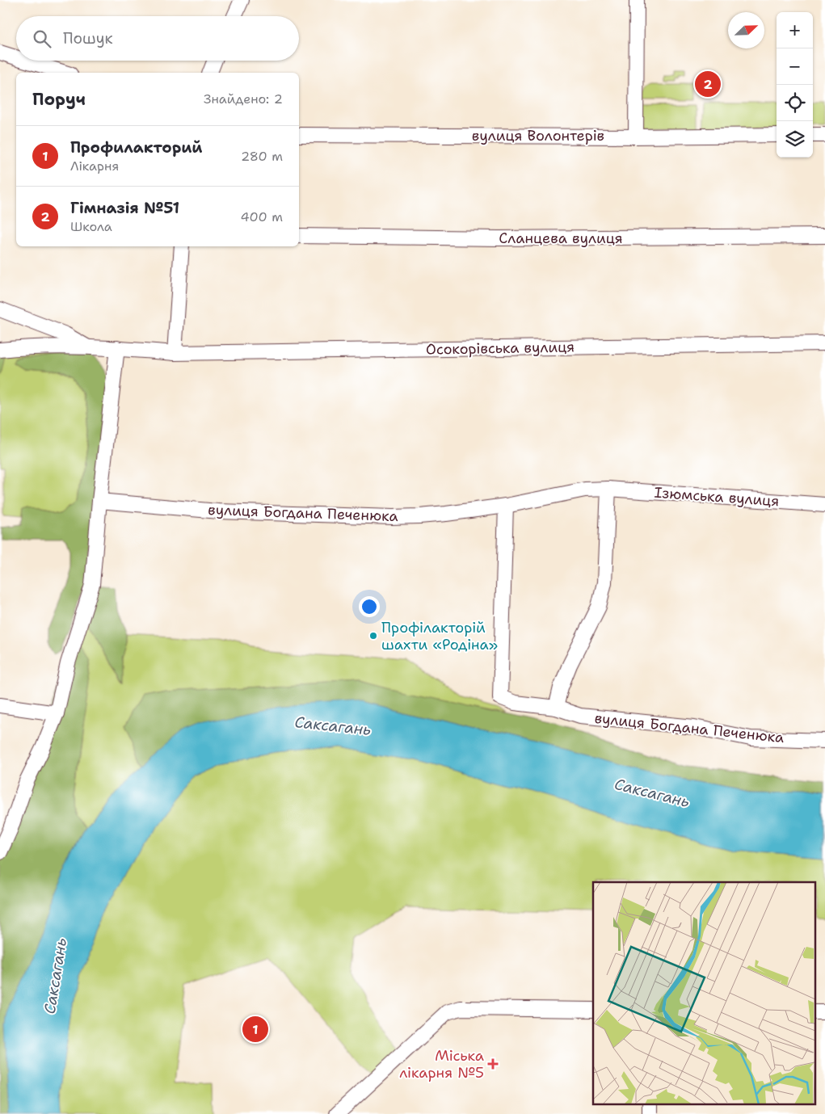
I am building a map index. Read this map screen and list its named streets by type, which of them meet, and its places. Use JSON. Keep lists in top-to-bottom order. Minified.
{"streets":{"street":["вулиця Волонтерів","Сланцева вулиця","Осокорівська вулиця","Ізюмська вулиця","вулиця Богдана Печенюка"]},"crossings":[["Ізюмська вулиця","вулиця Богдана Печенюка"]],"water":["Саксагань"],"places":{"other":["Профілакторій шахти «Родіна»"],"health":["Міська лікарня №5"]},"north":"top right","page":{"map_buttons":["+","−"],"search":"Пошук","pins":["2","1"],"heading":["Поруч","Знайдено: 2"],"list":[{"mark":"1","name":"Профилакторий","note":"Лікарня","value":"280 m"},{"mark":"2","name":"Гімназія №51","note":"Школа","value":"400 m"}]}}
